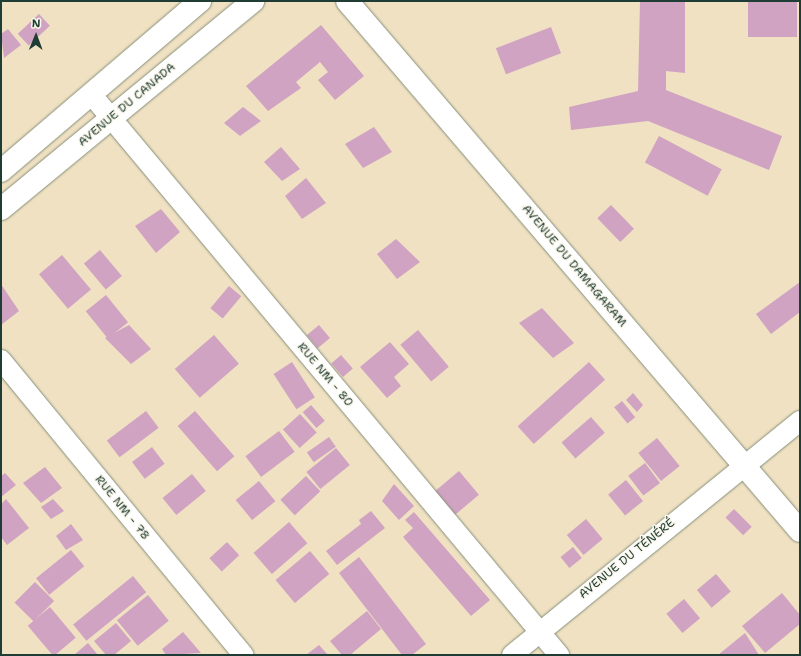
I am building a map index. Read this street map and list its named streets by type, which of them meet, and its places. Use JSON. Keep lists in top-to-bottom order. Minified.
{"streets":{"street":["AVENUE DU CANADA","AVENUE DU DAMAGARAM","RUE NM - 80","RUE NM - 78","AVENUE DU TÉNÉRÉ"]},"crossings":[["AVENUE DU CANADA","RUE NM - 80"],["AVENUE DU DAMAGARAM","AVENUE DU TÉNÉRÉ"],["RUE NM - 80","AVENUE DU TÉNÉRÉ"]],"north":"top"}
